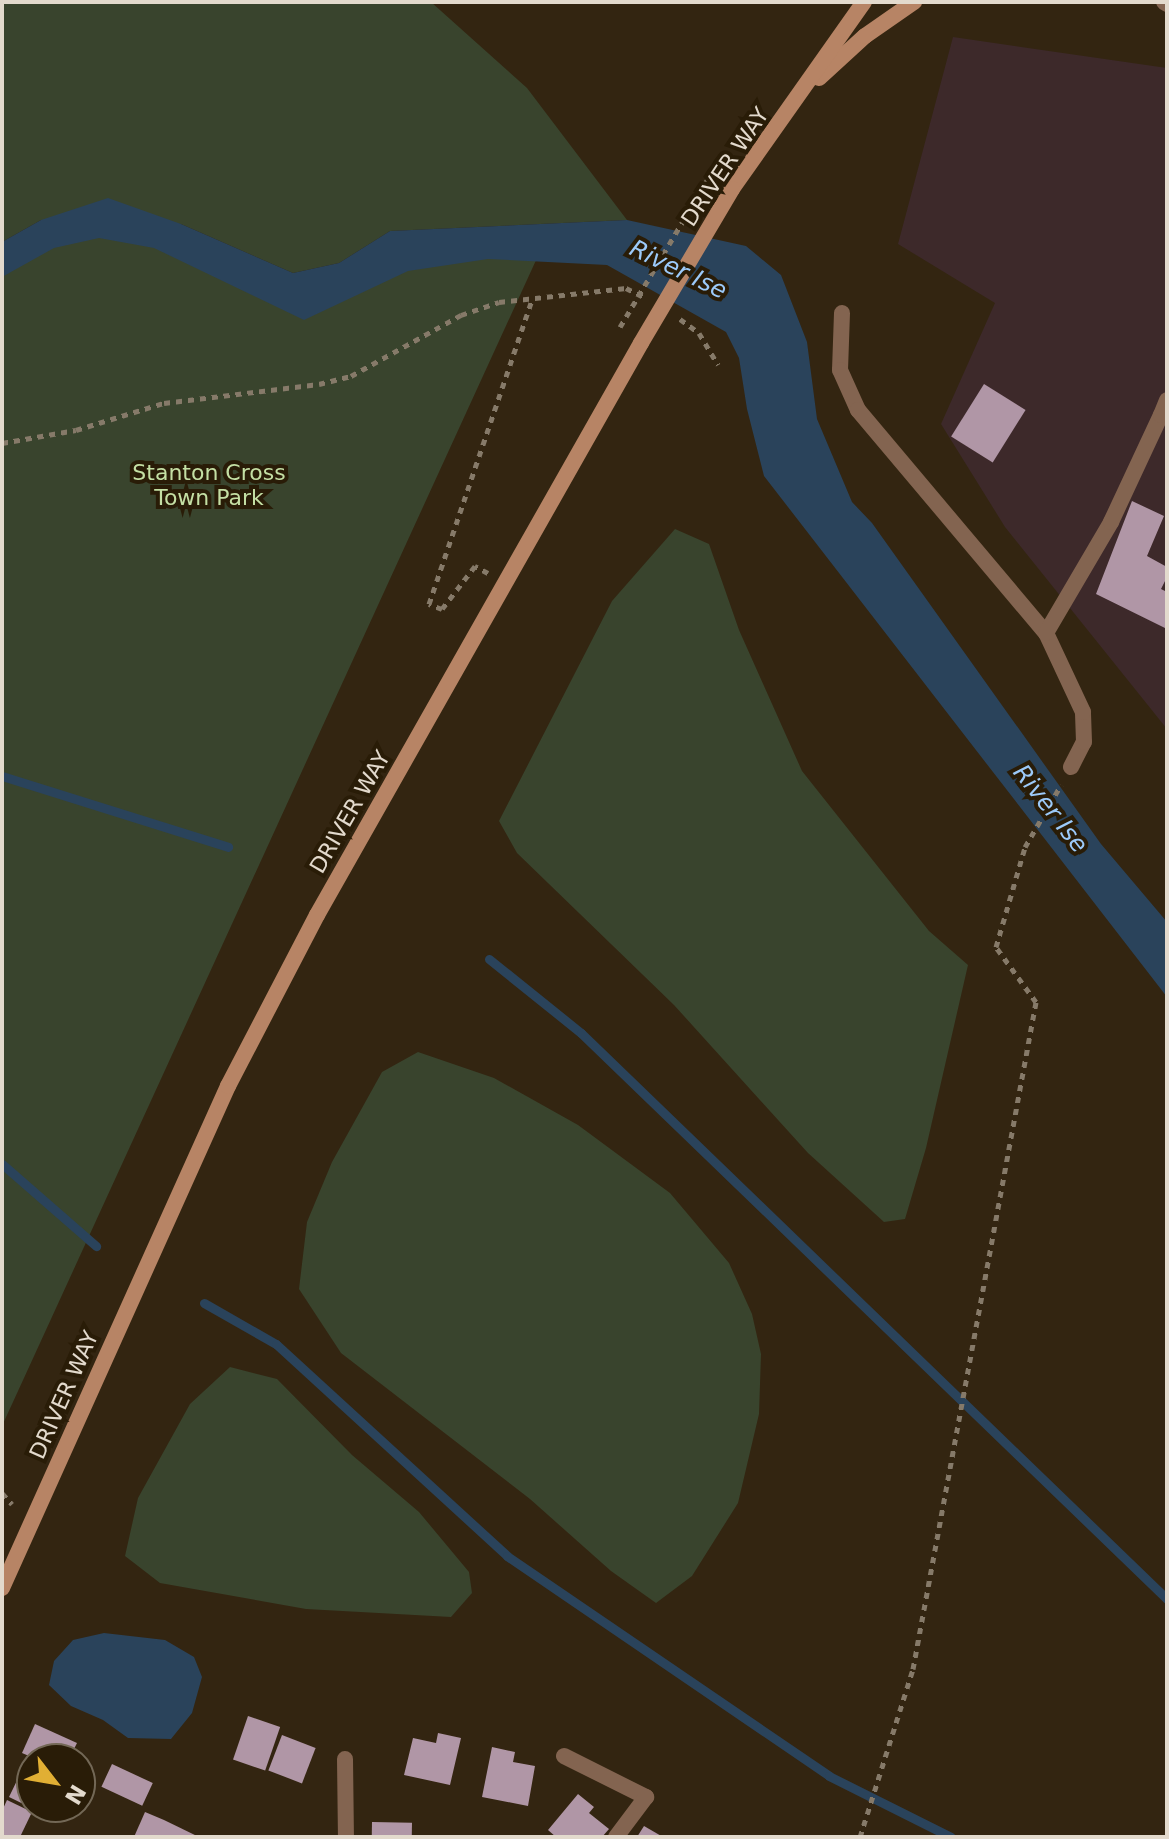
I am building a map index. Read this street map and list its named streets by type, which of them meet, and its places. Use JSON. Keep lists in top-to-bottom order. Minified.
{"streets":{"main road":["DRIVER WAY"]},"water":["River Ise"],"parks":["Stanton Cross Town Park"],"north":"bottom right"}
